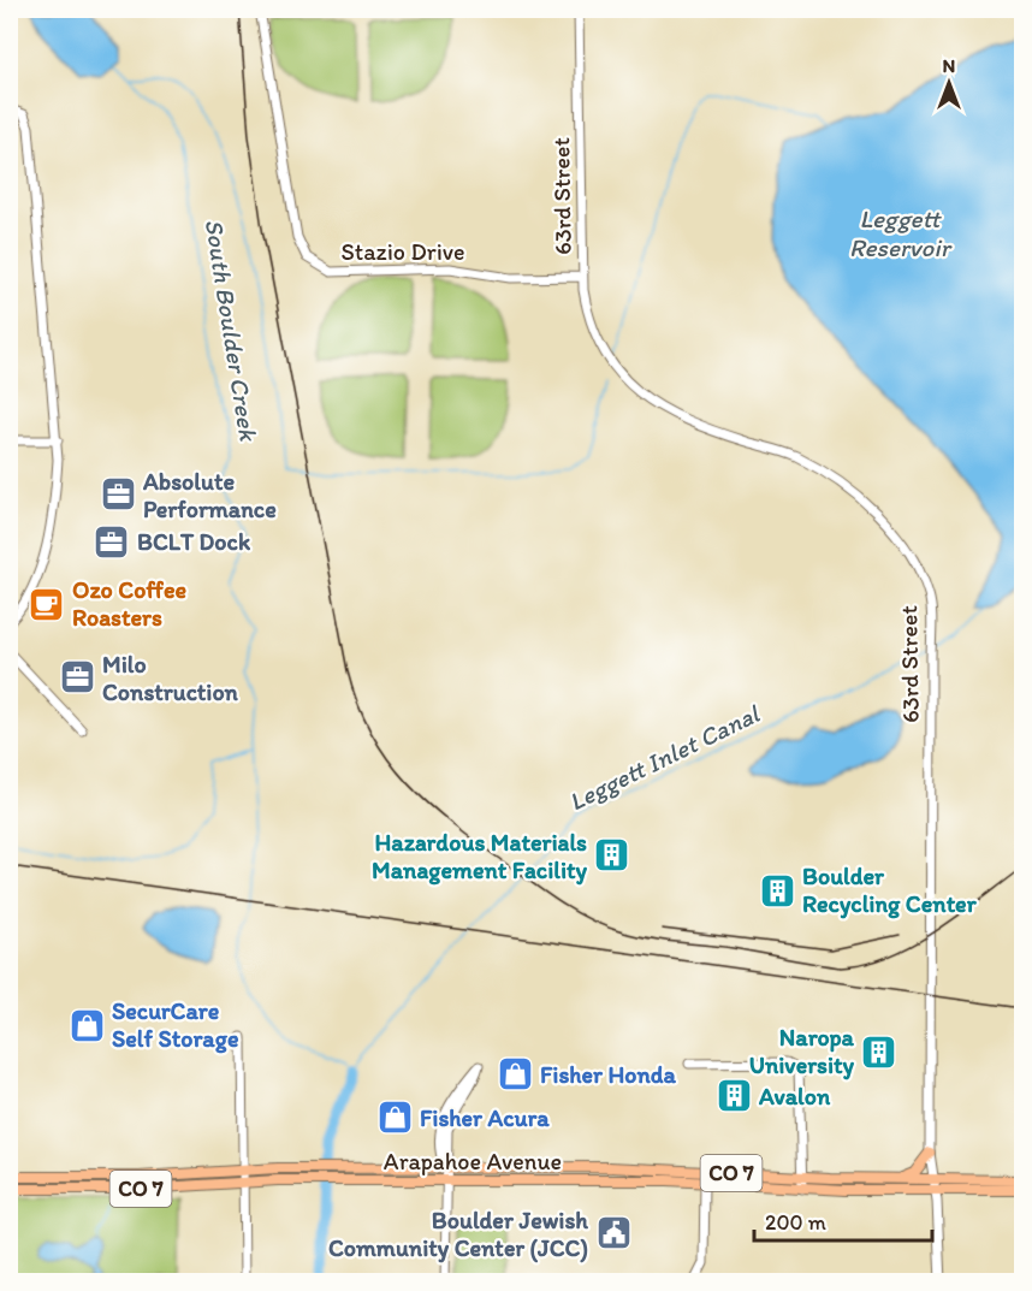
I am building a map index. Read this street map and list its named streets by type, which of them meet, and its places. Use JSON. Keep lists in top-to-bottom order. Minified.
{"streets":{"main road":["Arapahoe Avenue","CO 7"],"street":["63rd Street","Stazio Drive"]},"crossings":[["63rd Street","Stazio Drive"],["63rd Street","Arapahoe Avenue"],["63rd Street","CO 7"],["Arapahoe Avenue","CO 7"]],"water":["Leggett Reservoir","South Boulder Creek","Leggett Inlet Canal"],"places":{"office":["Absolute Performance","BCLT Dock","Milo Construction"],"cafe":["Ozo Coffee Roasters"],"building":["Hazardous Materials Management Facility","Boulder Recycling Center","Naropa University","Avalon"],"shop":["SecurCare Self Storage","Fisher Honda","Fisher Acura"],"public building":["Boulder Jewish Community Center (JCC)"]},"scale_bar":"200 m","north":"top"}
